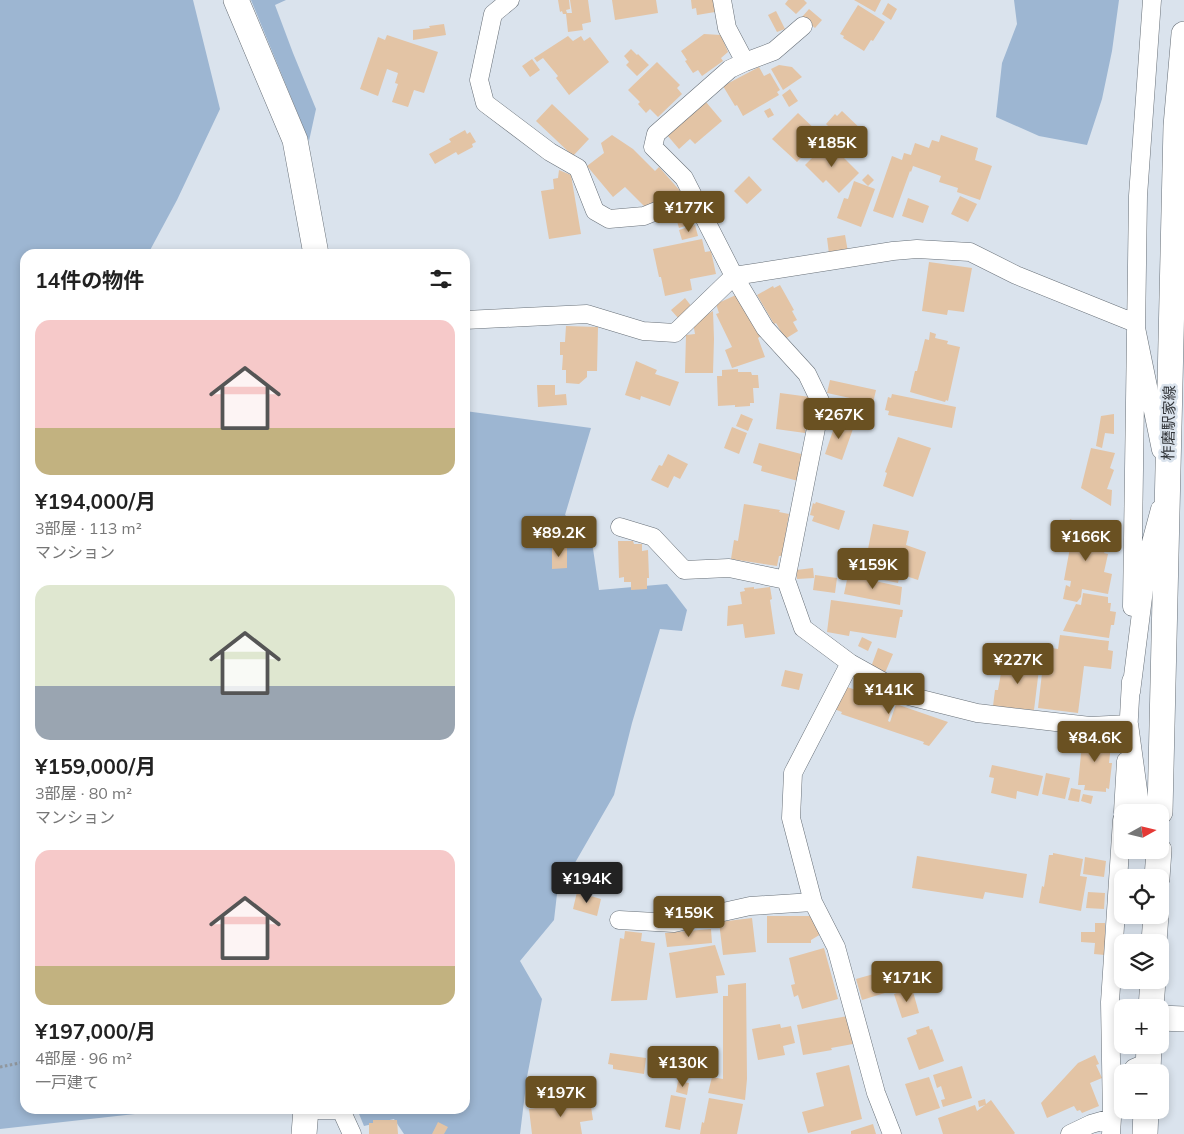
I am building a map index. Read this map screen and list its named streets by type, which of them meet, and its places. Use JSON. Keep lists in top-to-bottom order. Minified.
{"streets":{"main road":["柞磨駅家線"]},"north":"right","page":{"price":["¥185K","¥177K","¥267K","¥89.2K","¥166K","¥159K","¥227K","¥141K","¥84.6K","¥194K","¥159K","¥171K","¥130K","¥197K"],"heading":"14件の物件","list":[{"name":"¥194,000/月","note":"3部屋 · 113 m² · マンション"},{"name":"¥159,000/月","note":"3部屋 · 80 m² · マンション"},{"name":"¥197,000/月","note":"4部屋 · 96 m² · 一戸建て"}],"map_buttons":["+","−"]}}
